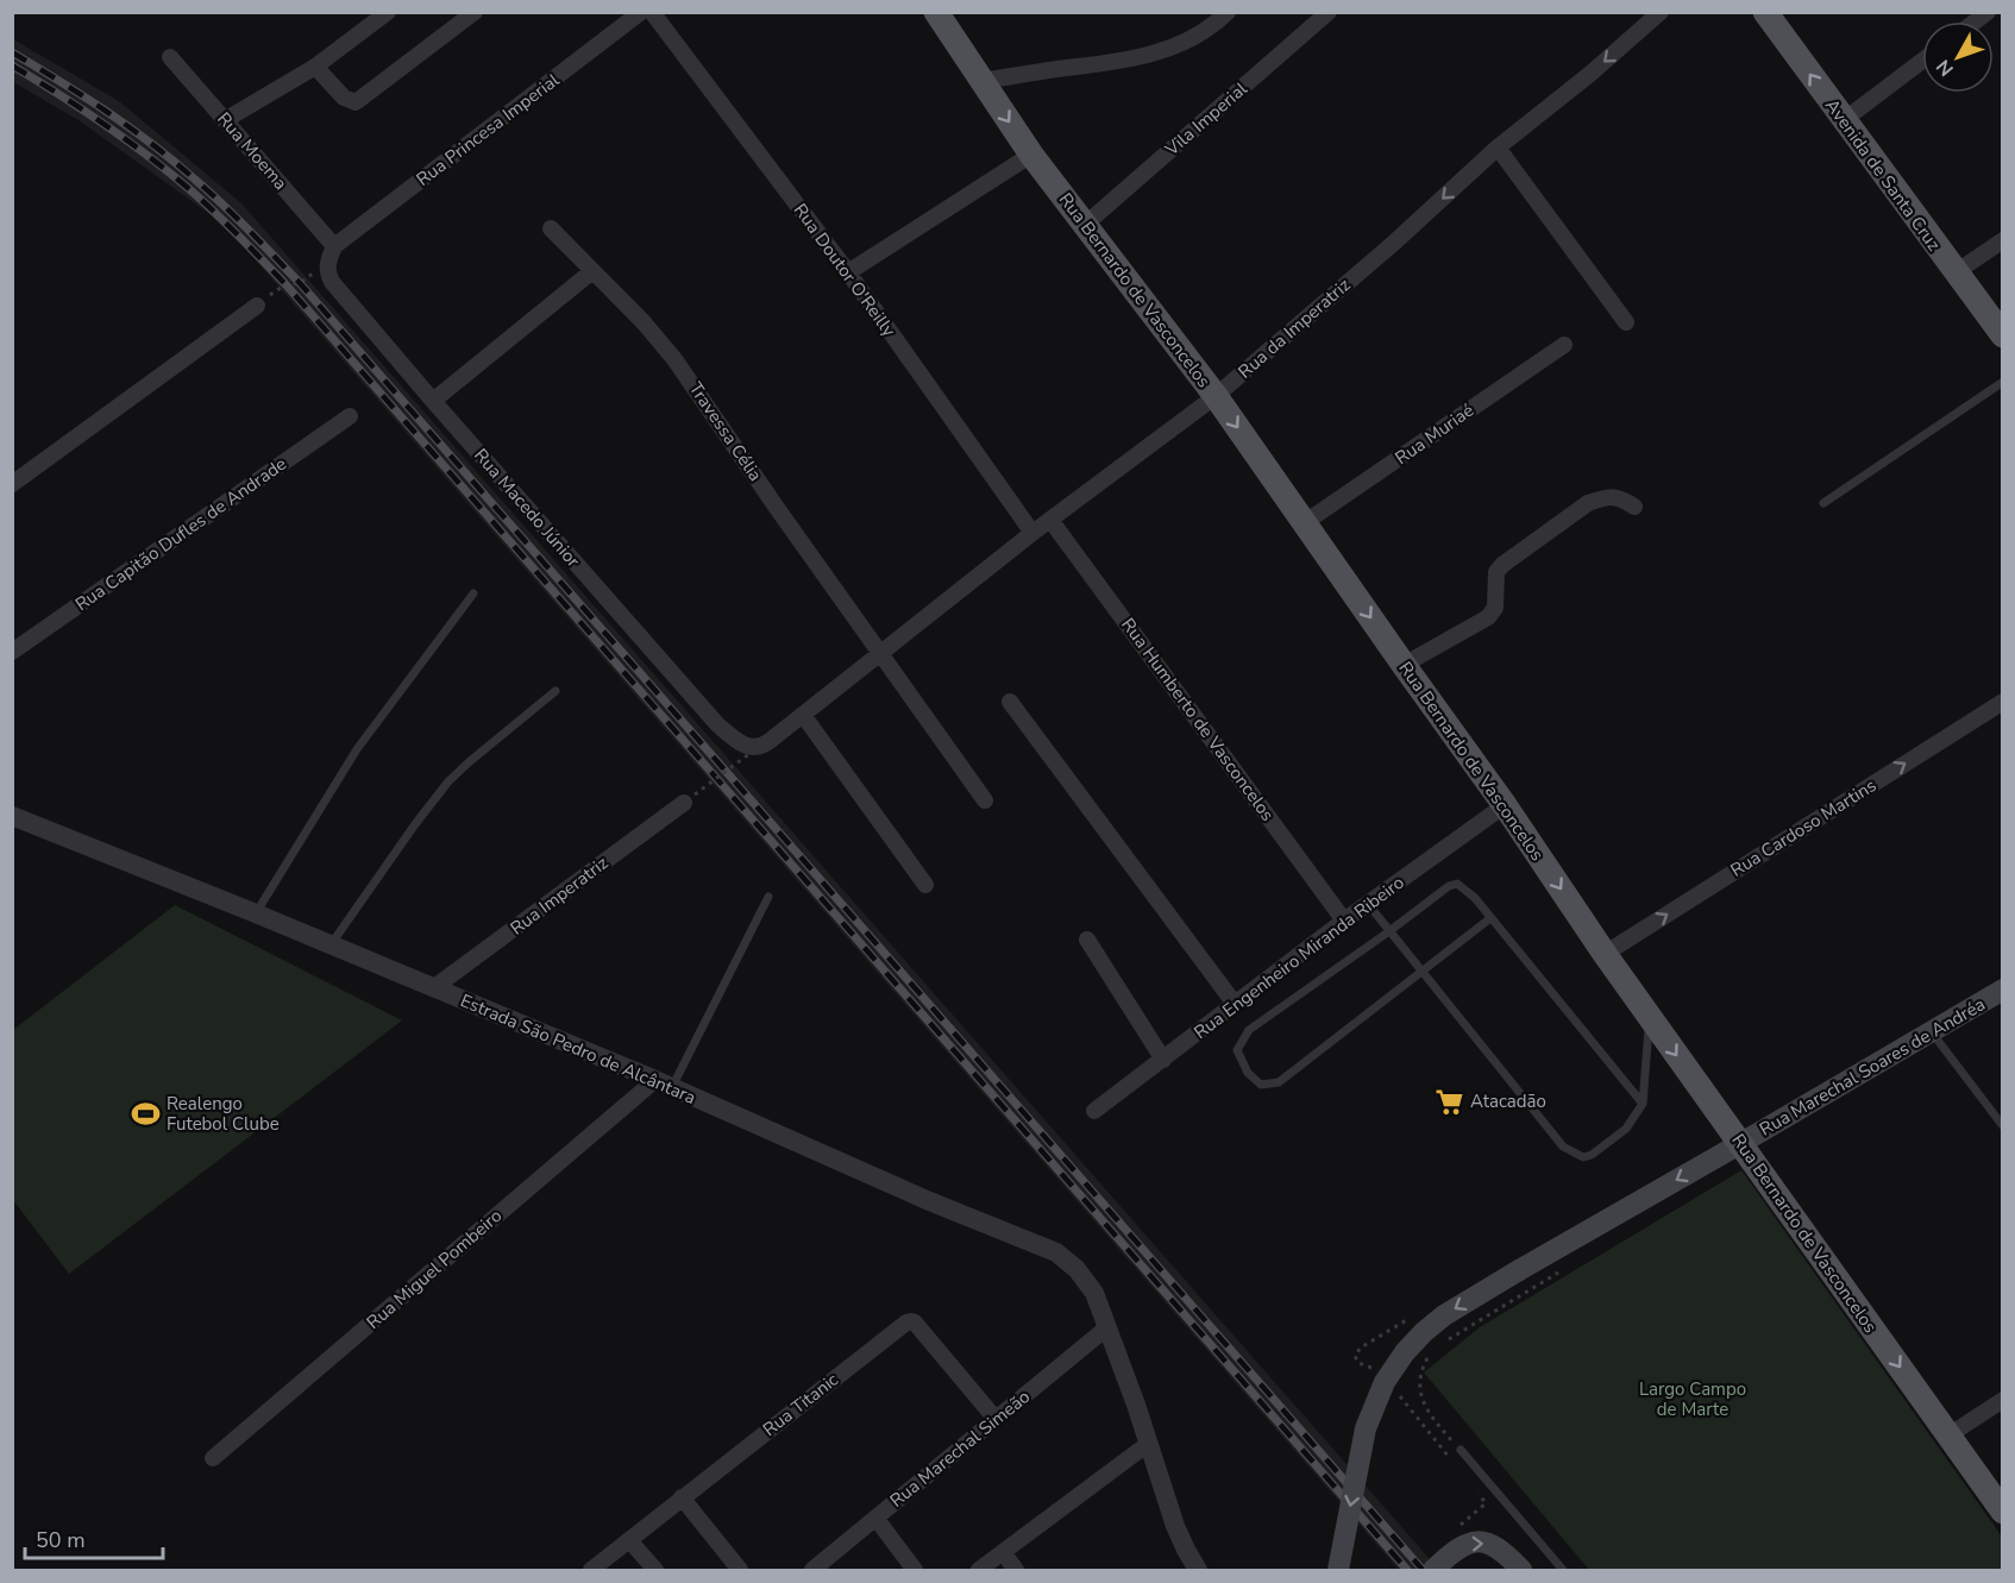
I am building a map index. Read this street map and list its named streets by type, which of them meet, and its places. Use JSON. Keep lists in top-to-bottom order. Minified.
{"streets":{"main road":["Avenida de Santa Cruz","Rua Bernardo de Vasconcelos","Rua Marechal Soares de Andréa"],"street":["Vila Imperial","Rua Princesa Imperial","Rua Moema","Rua Doutor O'Reilly","Rua da Imperatriz","Travessa Célia","Rua Muriaé","Rua Macedo Júnior","Rua Capitão Dufles de Andrade","Rua Humberto de Vasconcelos","Rua Cardoso Martins","Rua Imperatriz","Rua Engenheiro Miranda Ribeiro","Estrada São Pedro de Alcântara","Rua Miguel Pombeiro","Rua Titanic","Rua Marechal Simeão"]},"crossings":[["Vila Imperial","Rua Bernardo de Vasconcelos"],["Rua Princesa Imperial","Rua Moema"],["Rua Doutor O'Reilly","Rua da Imperatriz"],["Rua Bernardo de Vasconcelos","Rua da Imperatriz"],["Rua Bernardo de Vasconcelos","Rua Muriaé"],["Rua Bernardo de Vasconcelos","Rua Cardoso Martins"],["Rua Bernardo de Vasconcelos","Rua Engenheiro Miranda Ribeiro"],["Rua Bernardo de Vasconcelos","Rua Marechal Soares de Andréa"],["Rua da Imperatriz","Travessa Célia"],["Rua da Imperatriz","Rua Macedo Júnior"],["Rua da Imperatriz","Rua Humberto de Vasconcelos"],["Rua Humberto de Vasconcelos","Rua Engenheiro Miranda Ribeiro"],["Rua Imperatriz","Estrada São Pedro de Alcântara"],["Estrada São Pedro de Alcântara","Rua Miguel Pombeiro"],["Estrada São Pedro de Alcântara","Rua Marechal Simeão"],["Rua Titanic","Rua Marechal Simeão"]],"one_way":["Rua Bernardo de Vasconcelos","Rua da Imperatriz","Rua Cardoso Martins","Rua Marechal Soares de Andréa"],"parks":["Largo Campo de Marte"],"places":{"supermarket":["Atacadão"],"sports":["Realengo Futebol Clube"]},"scale_bar":"50 m","north":"bottom left"}
